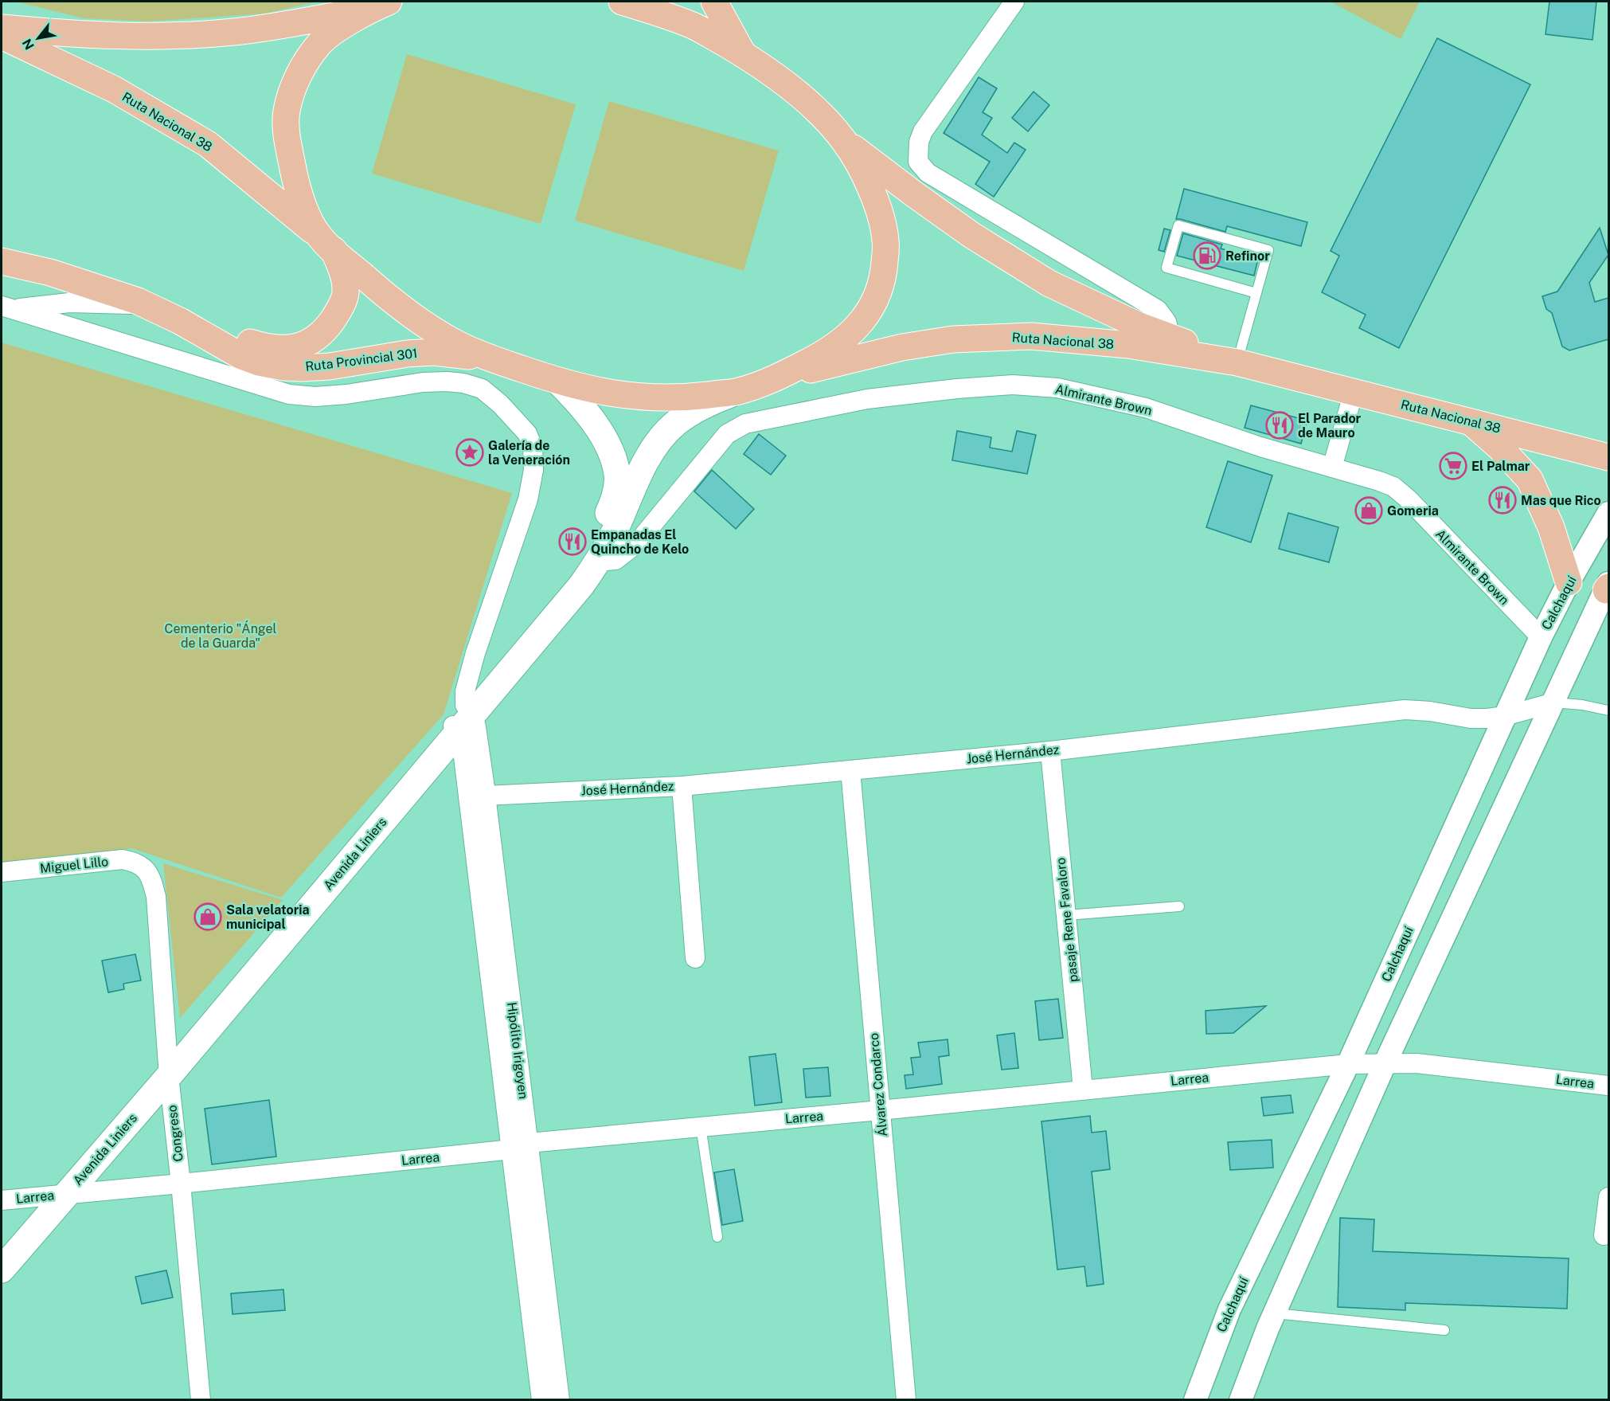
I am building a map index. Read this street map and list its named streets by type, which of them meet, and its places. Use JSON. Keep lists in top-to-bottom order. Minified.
{"streets":{"main road":["Ruta Nacional 38","Ruta Provincial 301","Avenida Liniers"],"street":["Almirante Brown","Calchaquí","José Hernández","Miguel Lillo","pasaje Rene Favaloro","Hipólito Irigoyen","Larrea","Álvarez Condarco","Congreso"]},"crossings":[["Ruta Nacional 38","Ruta Provincial 301"],["Almirante Brown","Calchaquí"],["Almirante Brown","Avenida Liniers"],["Calchaquí","José Hernández"],["Calchaquí","Larrea"],["José Hernández","pasaje Rene Favaloro"],["José Hernández","Hipólito Irigoyen"],["José Hernández","Álvarez Condarco"],["Avenida Liniers","Hipólito Irigoyen"],["Avenida Liniers","Larrea"],["Avenida Liniers","Congreso"],["Miguel Lillo","Congreso"],["pasaje Rene Favaloro","Larrea"],["Hipólito Irigoyen","Larrea"],["Larrea","Álvarez Condarco"],["Larrea","Congreso"]],"parks":["Cementerio \"Ángel de la Guarda\""],"places":{"fuel station":["Refinor"],"restaurant":["El Parador de Mauro","Mas que Rico","Empanadas El Quincho de Kelo"],"place":["Galería de la Veneración"],"supermarket":["El Palmar"],"shop":["Gomeria","Sala velatoria municipal"]},"north":"bottom left"}
